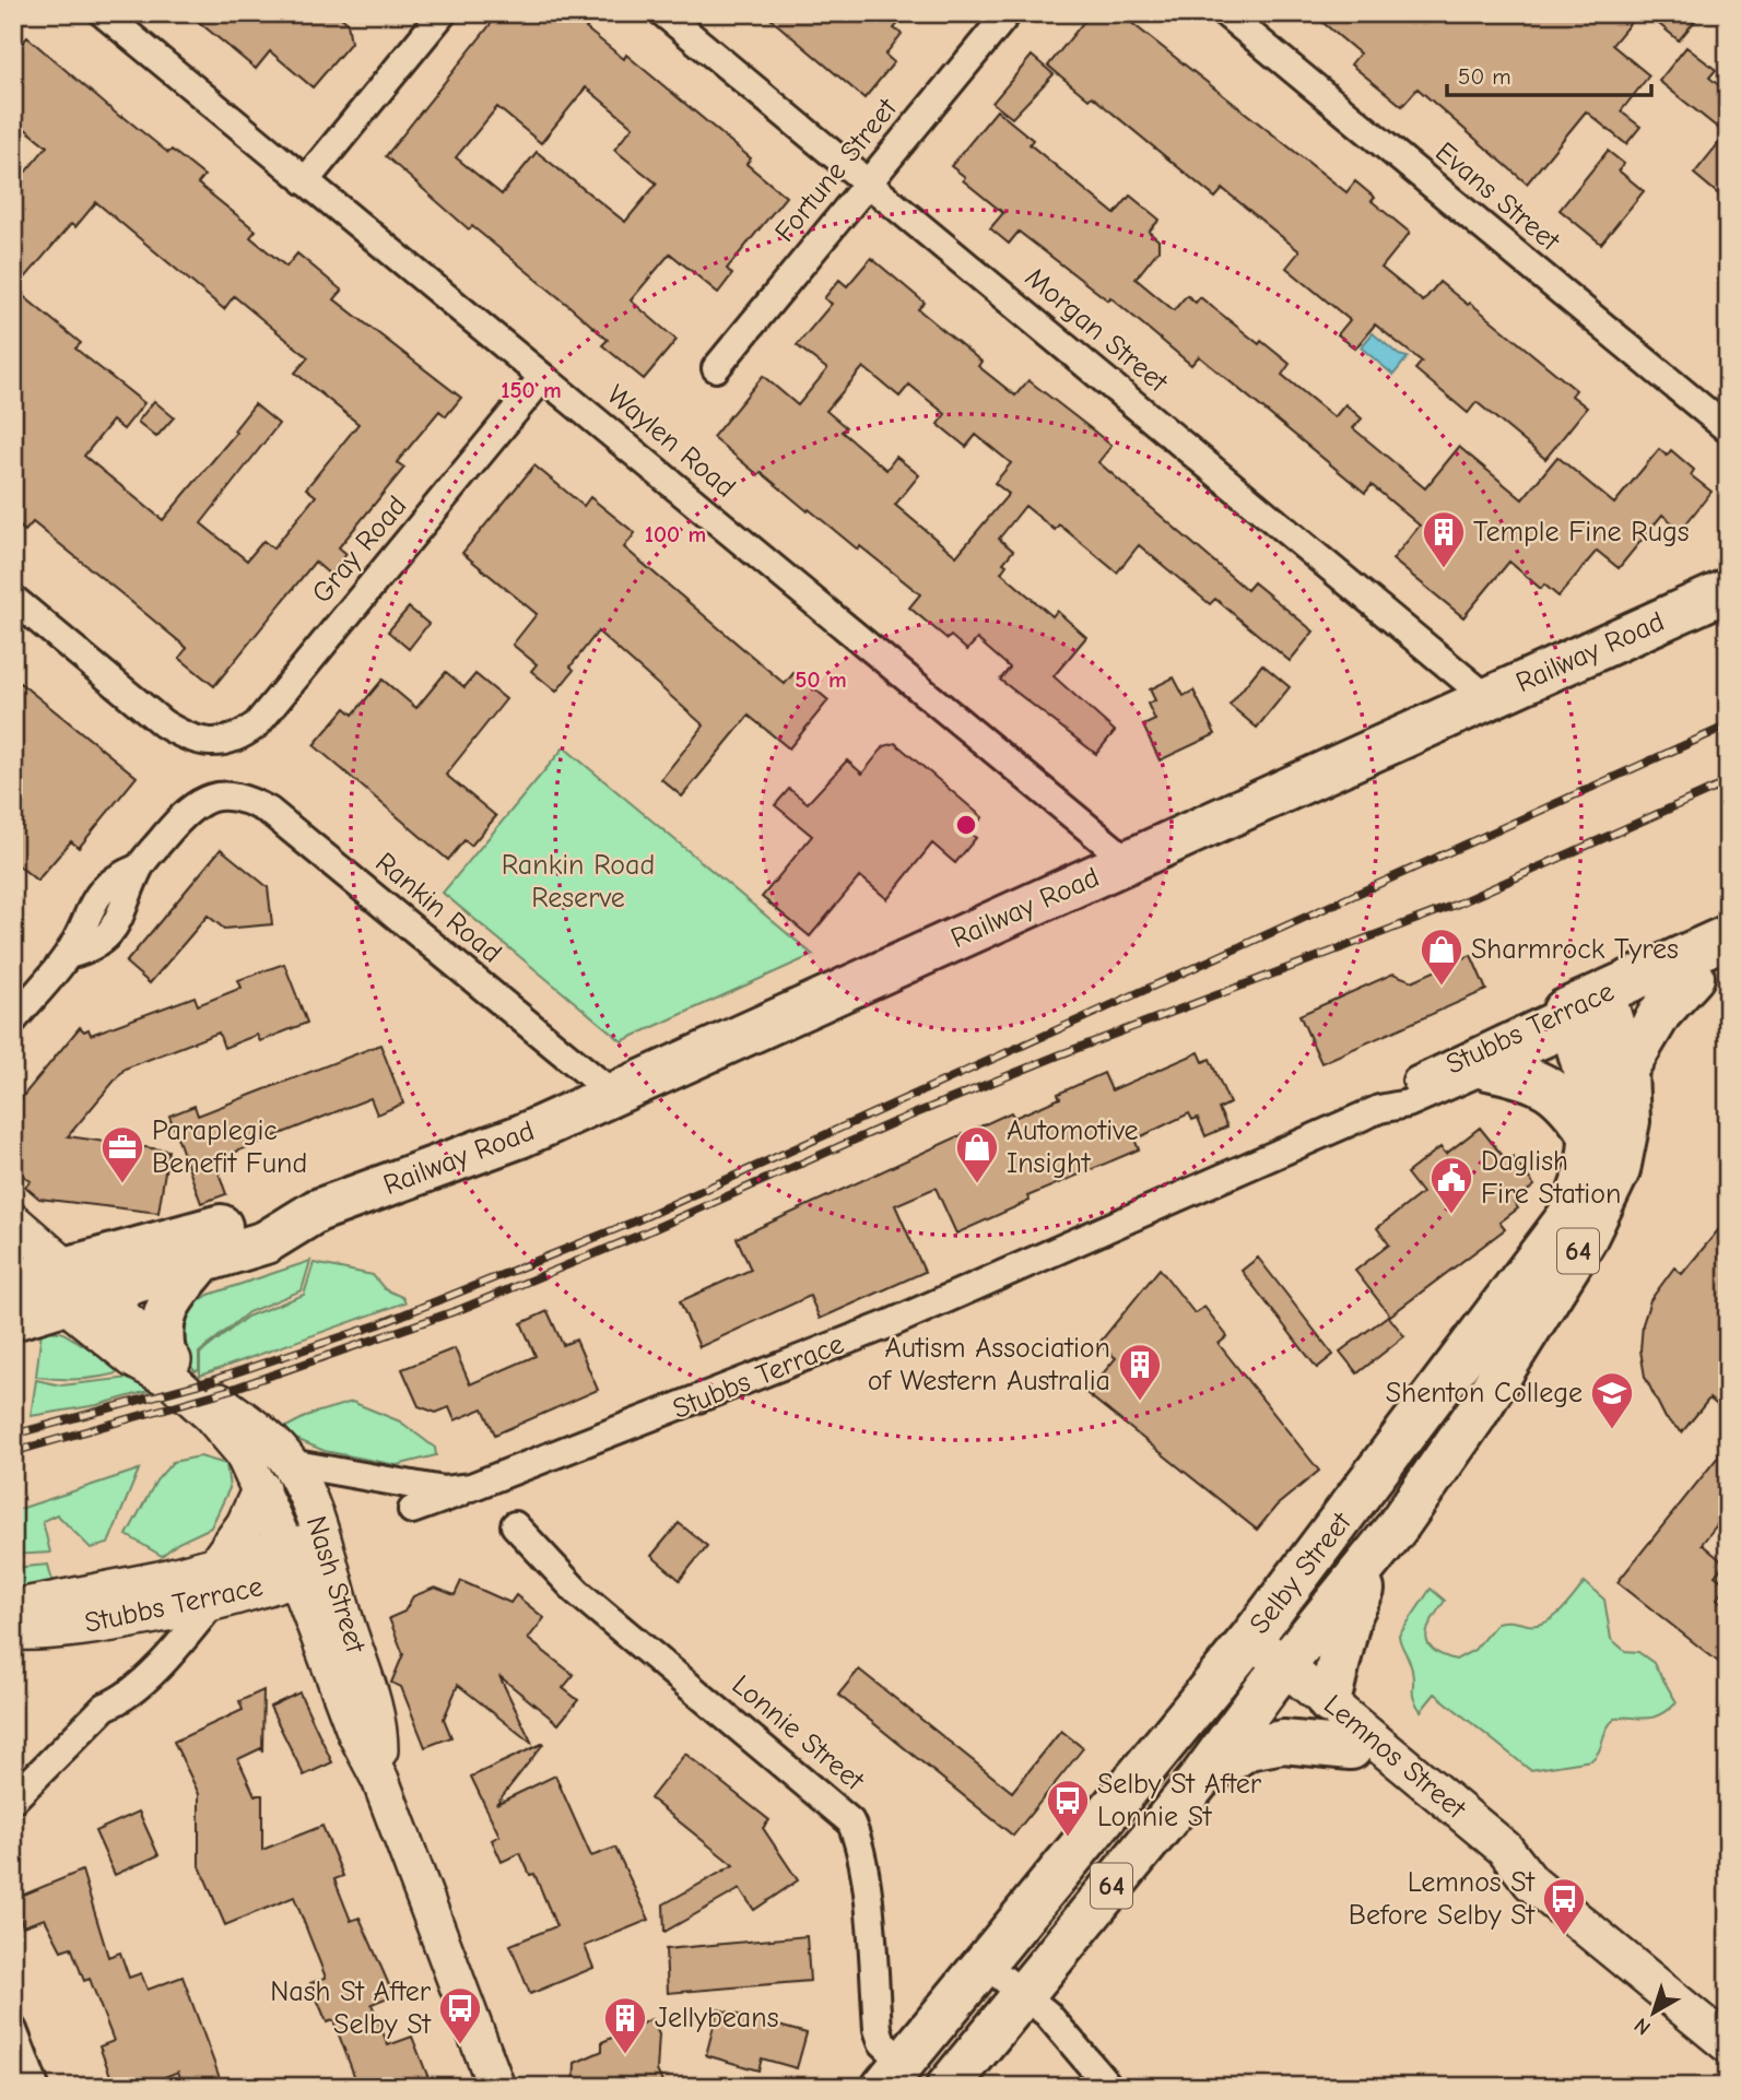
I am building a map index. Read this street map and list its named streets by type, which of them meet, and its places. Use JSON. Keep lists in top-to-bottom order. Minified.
{"streets":{"main road":["Railway Road","Stubbs Terrace","64","Selby Street"],"street":["Fortune Street","Evans Street","Morgan Street","Waylen Road","Gray Road","Rankin Road","Nash Street","Lonnie Street","Lemnos Street"]},"crossings":[["Fortune Street","Morgan Street"],["Morgan Street","Railway Road"],["Waylen Road","Gray Road"],["Waylen Road","Railway Road"],["Railway Road","Rankin Road"],["Railway Road","Nash Street"],["Stubbs Terrace","Selby Street"],["Stubbs Terrace","Nash Street"],["Selby Street","Lonnie Street"],["Selby Street","Lemnos Street"]],"parks":["Rankin Road Reserve"],"places":{"building":["Temple Fine Rugs","Autism Association of Western Australia","Jellybeans"],"shop":["Sharmrock Tyres","Automotive Insight"],"office":["Paraplegic Benefit Fund"],"public building":["Daglish Fire Station"],"school or university":["Shenton College"],"bus stop":["Selby St After Lonnie St","Lemnos St Before Selby St","Nash St After Selby St"]},"scale_bar":"50 m","north":"bottom left","rings":["150 m","100 m","50 m"]}
